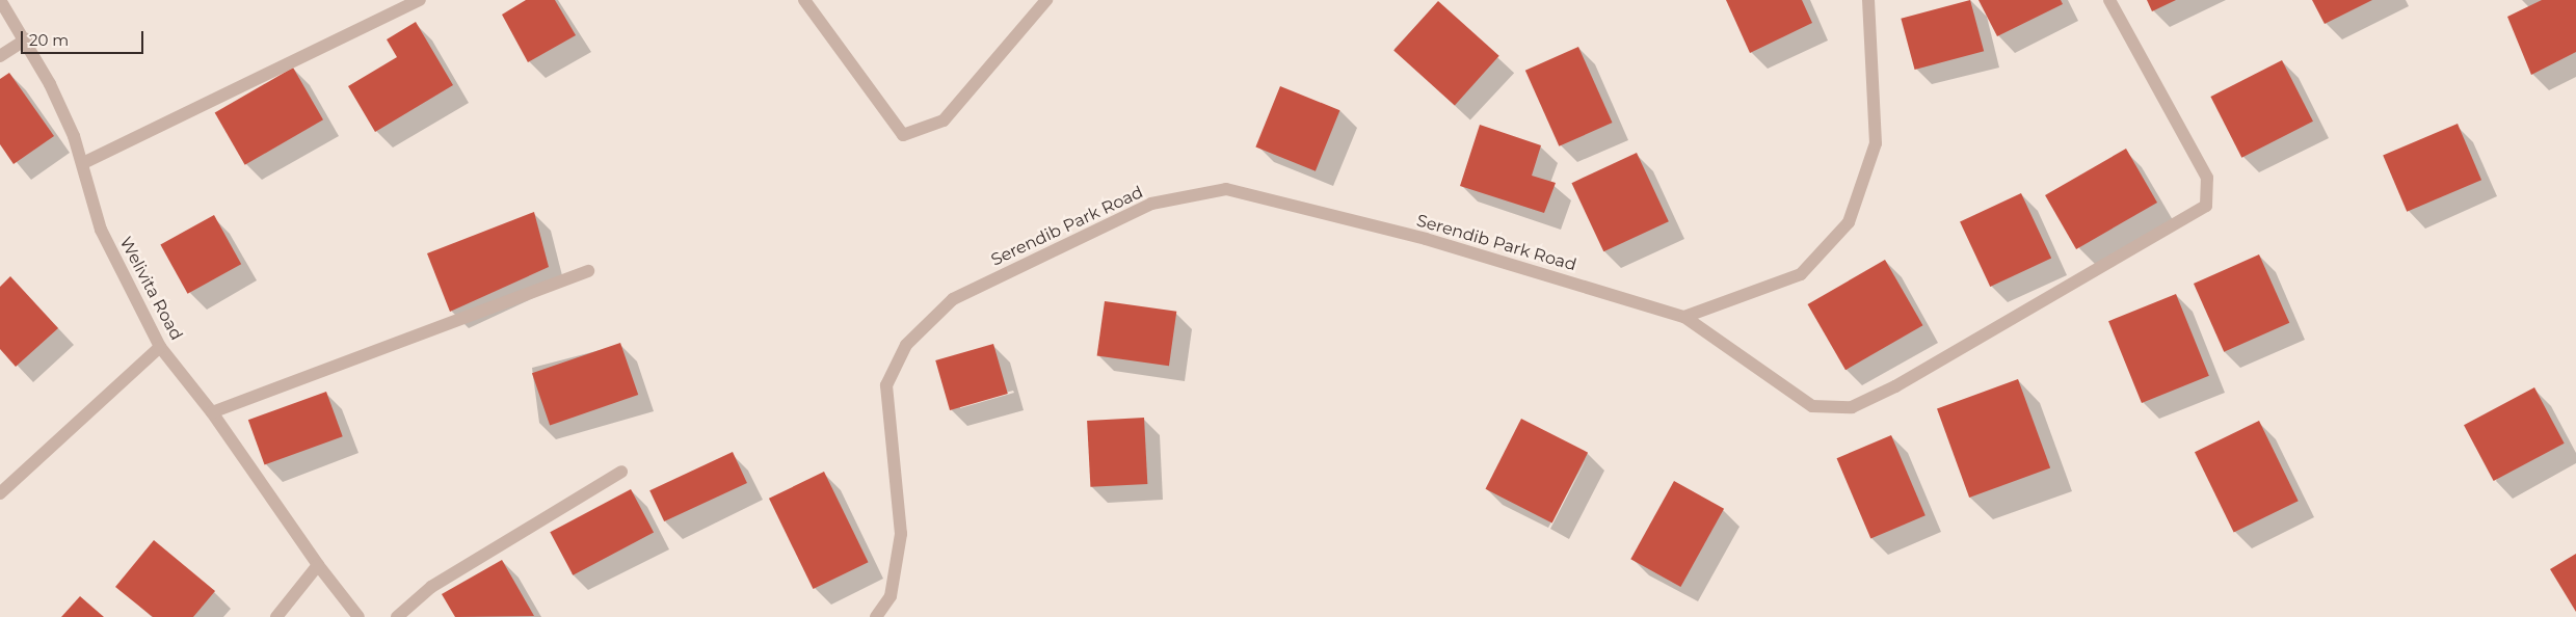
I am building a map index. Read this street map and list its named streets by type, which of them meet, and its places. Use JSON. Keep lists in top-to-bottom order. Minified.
{"streets":{"street":["Serendib Park Road","Welivita Road"]},"scale_bar":"20 m"}
